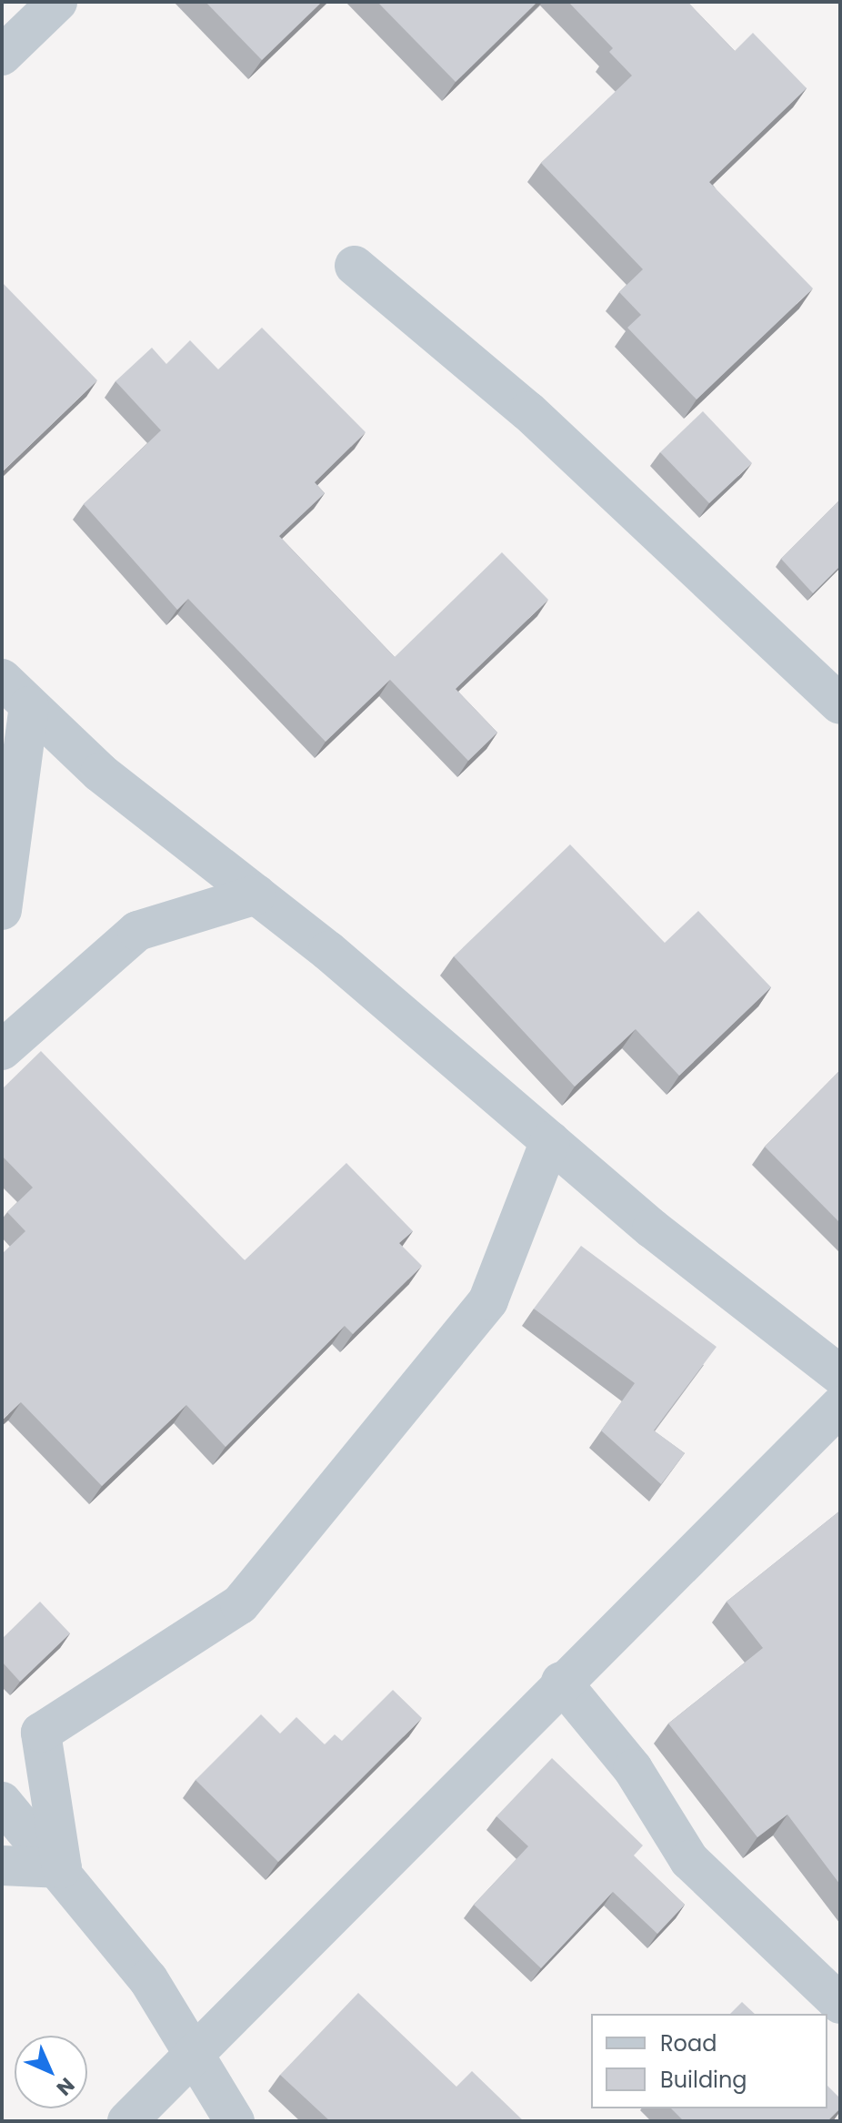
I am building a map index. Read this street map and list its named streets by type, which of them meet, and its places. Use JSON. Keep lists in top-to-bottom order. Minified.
{"legend":["Road","Building"],"north":"bottom right"}
